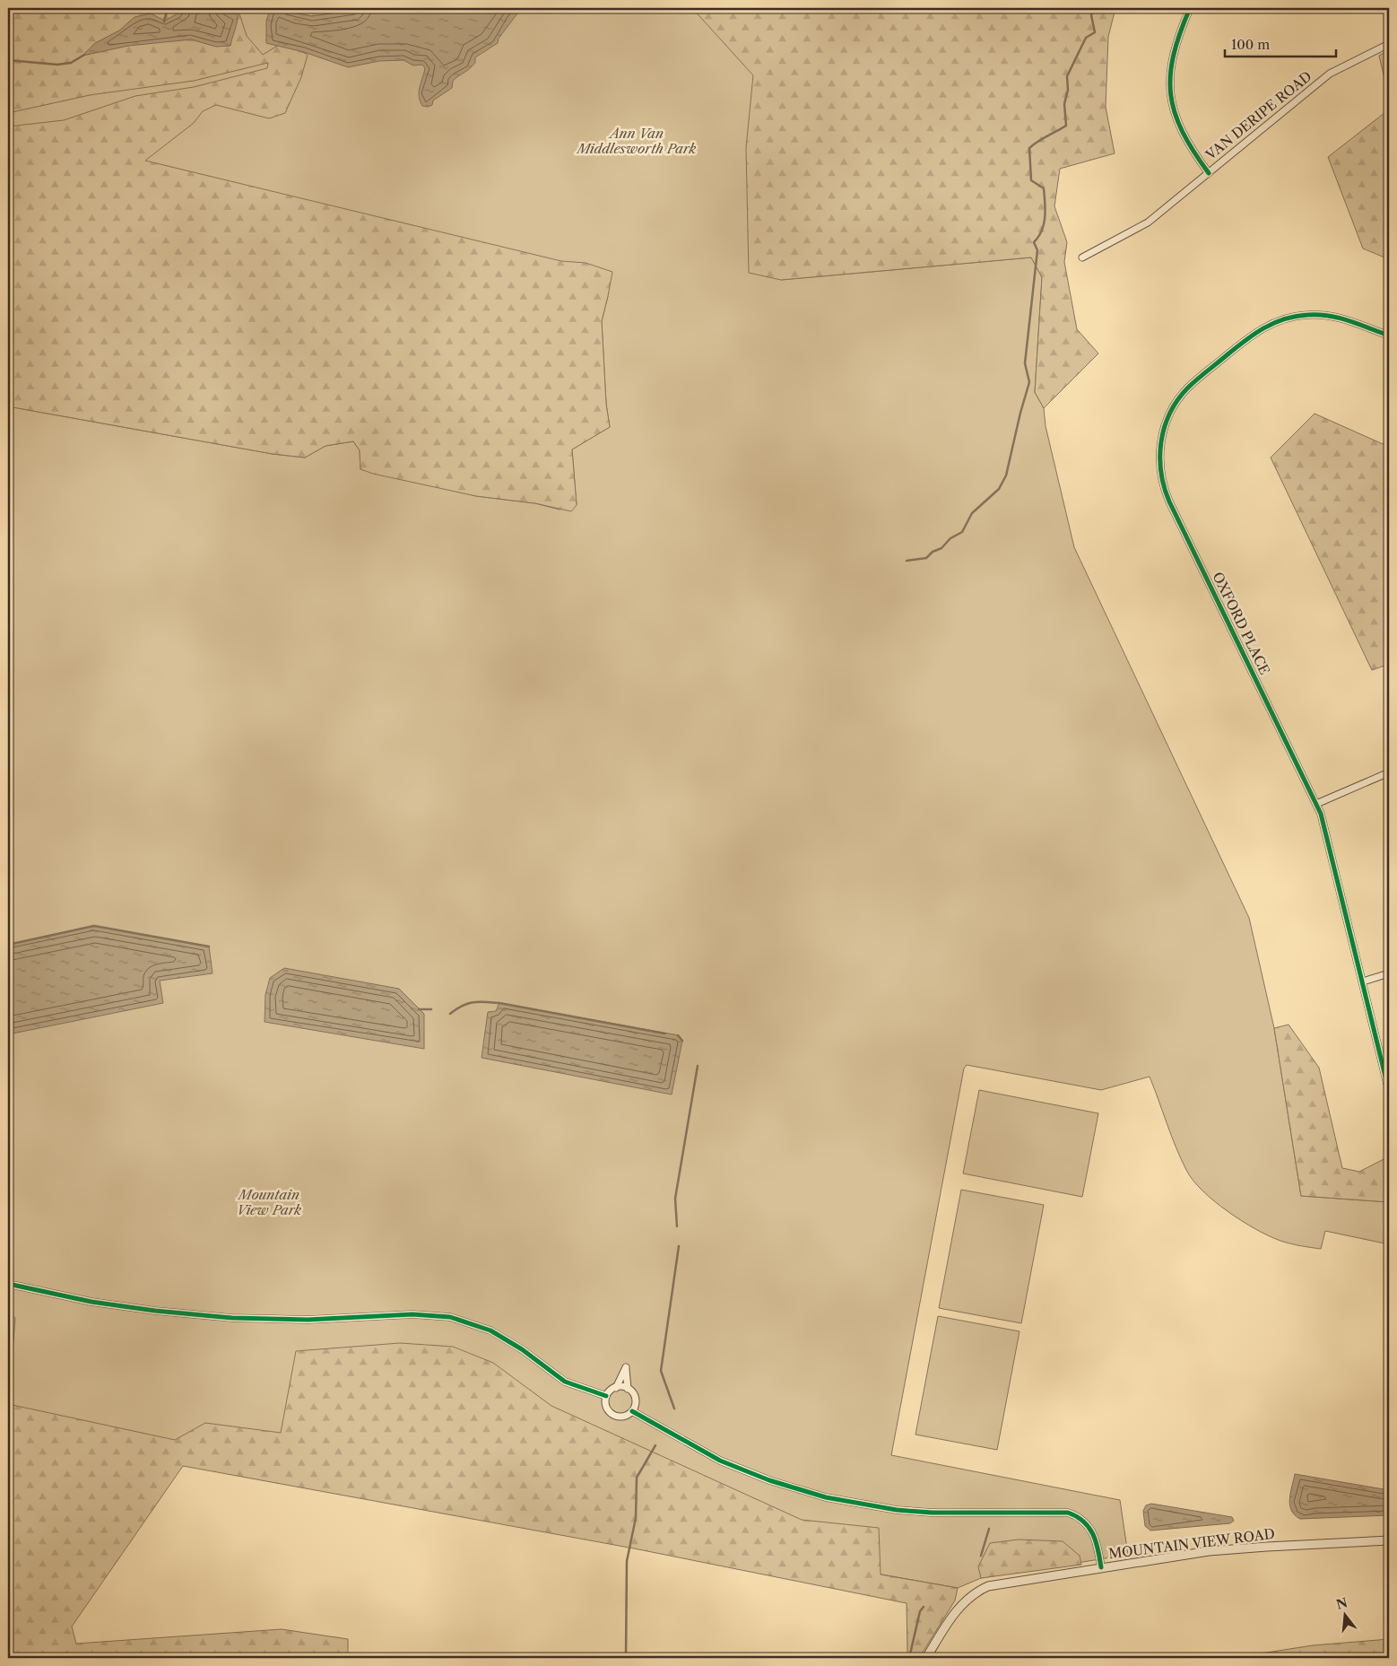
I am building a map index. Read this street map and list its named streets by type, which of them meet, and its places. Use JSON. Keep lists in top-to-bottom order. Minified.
{"streets":{"street":["VAN DERIPE ROAD","OXFORD PLACE","MOUNTAIN VIEW ROAD"]},"parks":["Ann Van Middlesworth Park","Mountain View Park"],"scale_bar":"100 m","north":"top"}
